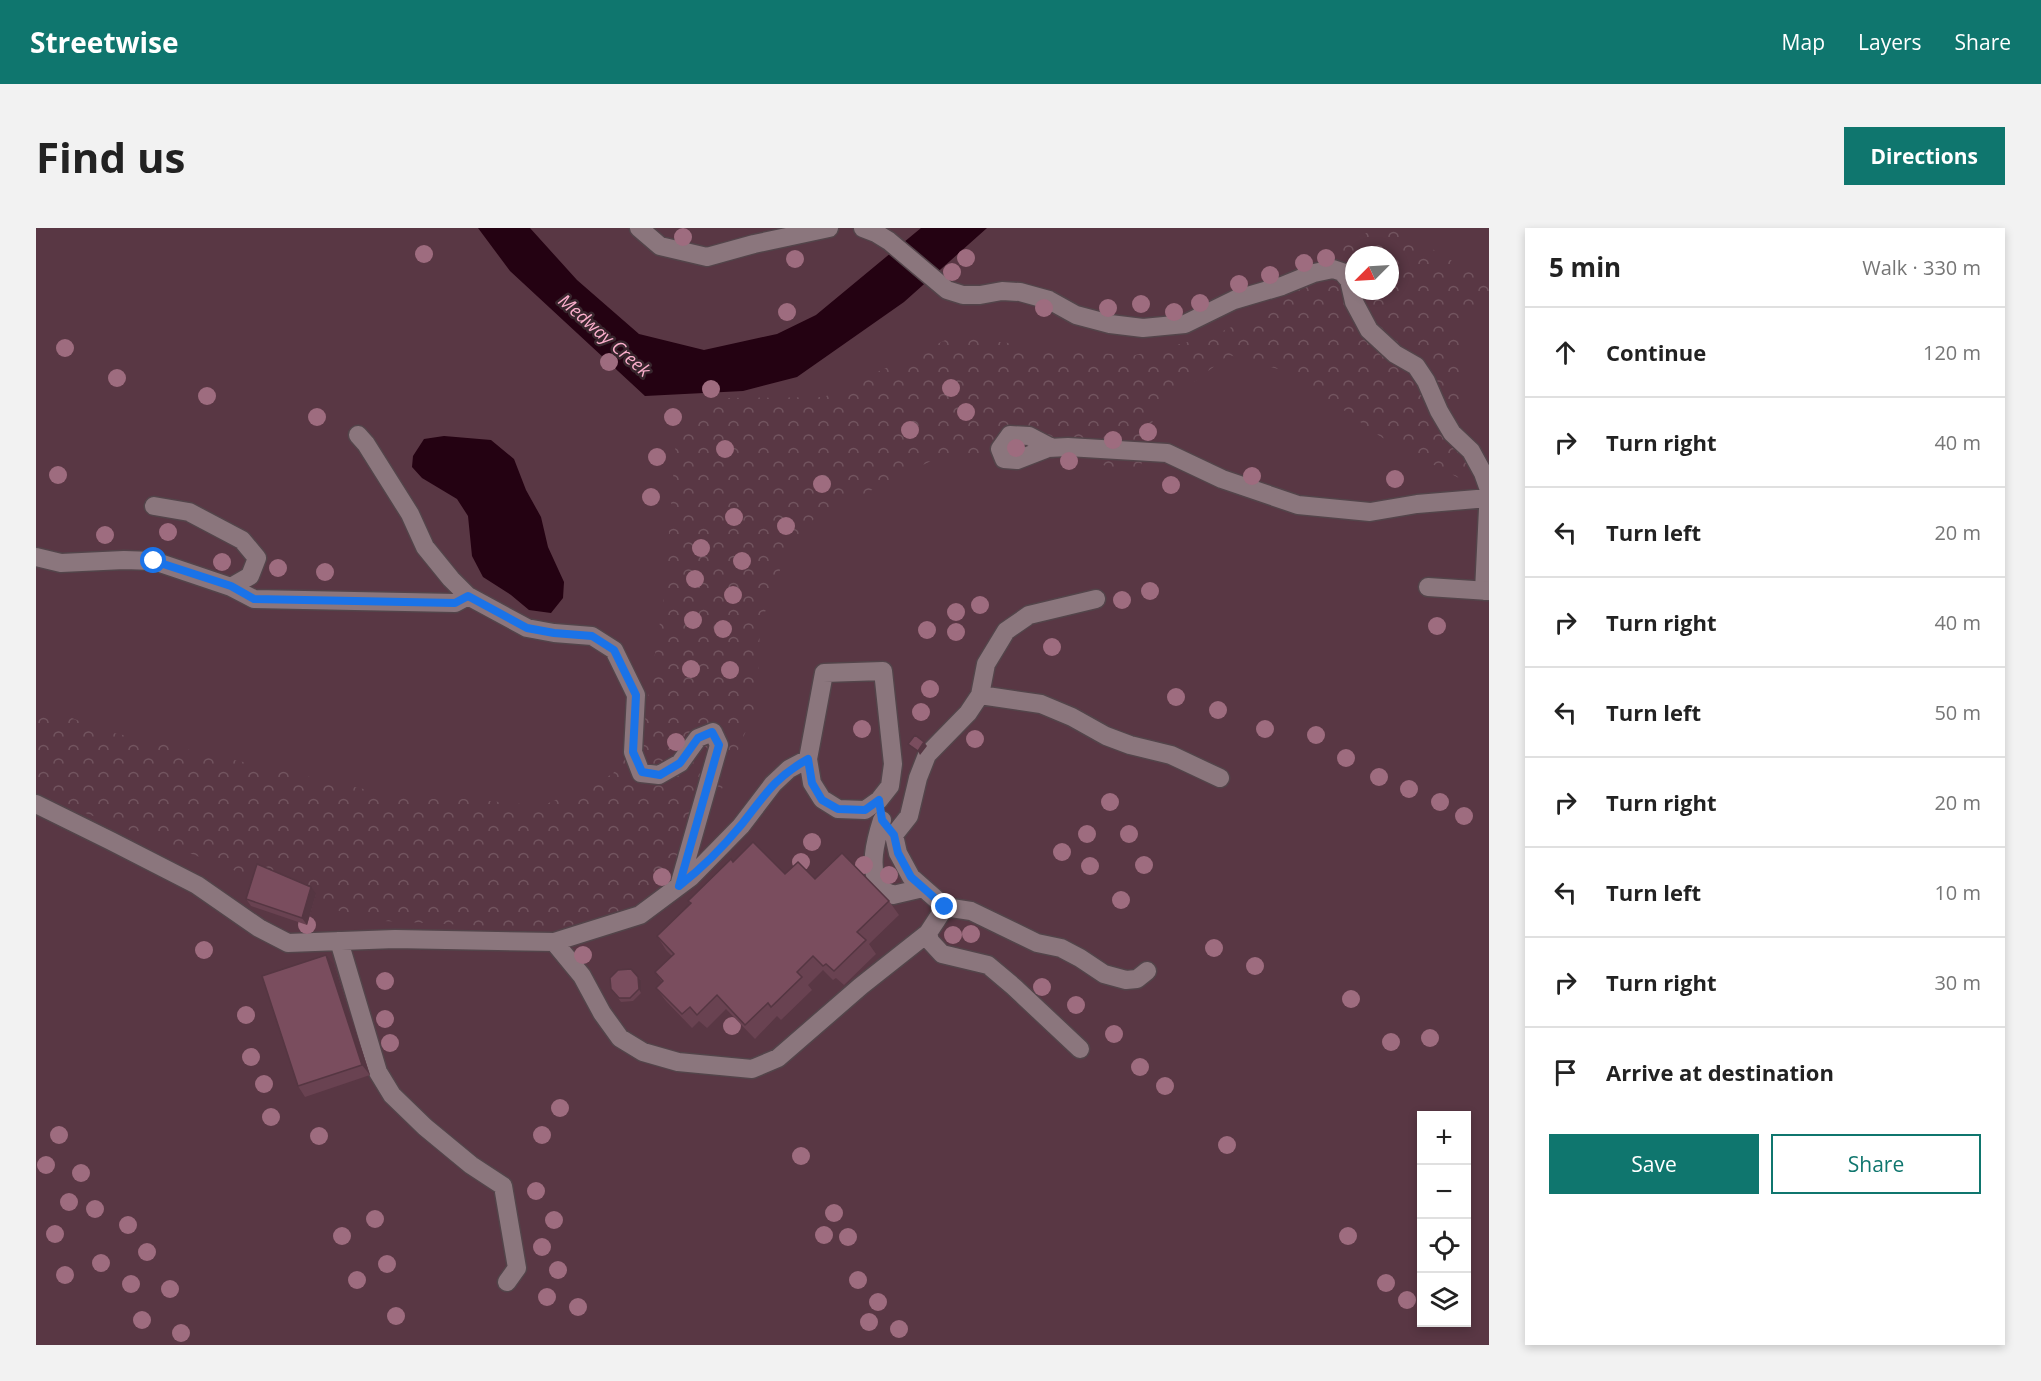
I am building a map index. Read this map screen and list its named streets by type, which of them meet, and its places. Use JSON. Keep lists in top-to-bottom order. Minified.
{"water":["Medway Creek"],"north":"bottom left","page":{"header":"Streetwise","nav":["Map","Layers","Share"],"buttons":["Directions",["Save","Share"]],"title":"Find us","heading":["5 min","Walk · 330 m"],"list":[["Continue","120 m"],["Turn right","40 m"],["Turn left","20 m"],["Turn right","40 m"],["Turn left","50 m"],["Turn right","20 m"],["Turn left","10 m"],["Turn right","30 m"],"Arrive at destination"],"map_buttons":["+","−"]}}
